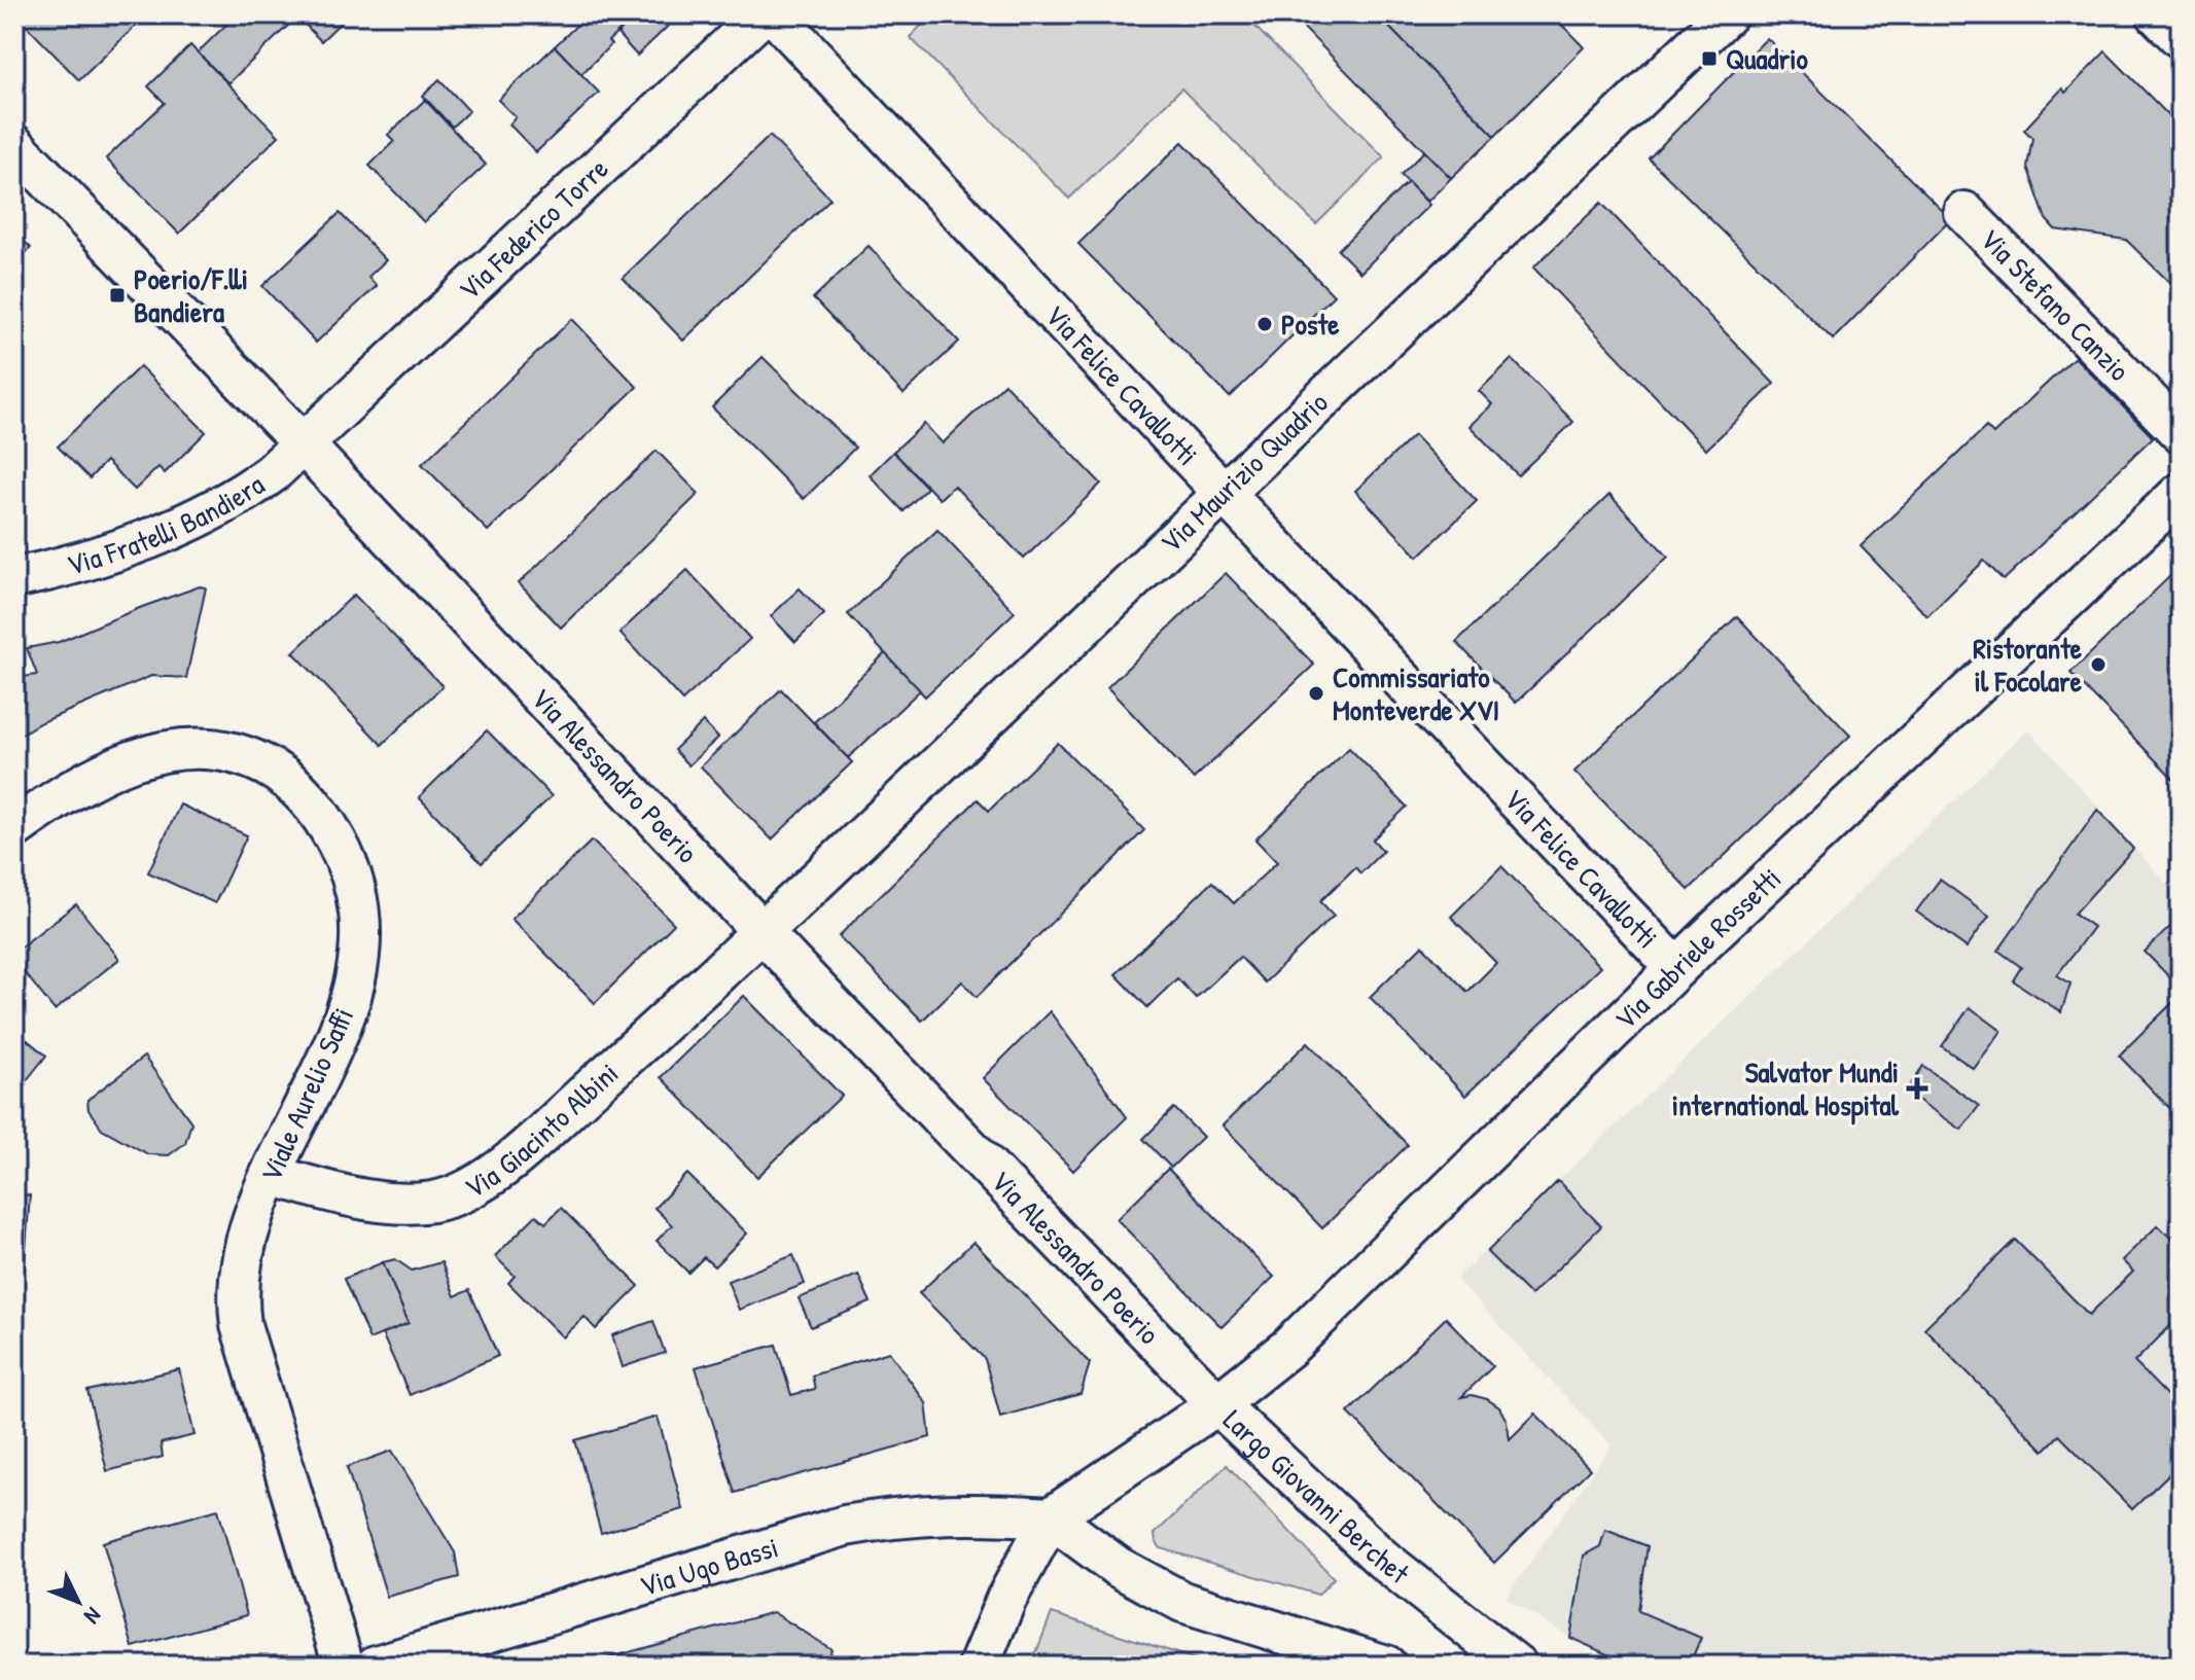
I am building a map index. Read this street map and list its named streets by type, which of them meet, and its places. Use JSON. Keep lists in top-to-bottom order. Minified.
{"streets":{"street":["Via Federico Torre","Via Stefano Canzio","Via Felice Cavallotti","Via Maurizio Quadrio","Via Fratelli Bandiera","Via Alessandro Poerio","Via Gabriele Rossetti","Viale Aurelio Saffi","Via Giacinto Albini","Largo Giovanni Berchet","Via Ugo Bassi"]},"crossings":[["Via Federico Torre","Via Fratelli Bandiera"],["Via Federico Torre","Via Alessandro Poerio"],["Via Felice Cavallotti","Via Maurizio Quadrio"],["Via Felice Cavallotti","Via Gabriele Rossetti"],["Via Maurizio Quadrio","Via Alessandro Poerio"],["Via Maurizio Quadrio","Via Giacinto Albini"],["Via Fratelli Bandiera","Via Alessandro Poerio"],["Via Alessandro Poerio","Via Gabriele Rossetti"],["Via Alessandro Poerio","Via Giacinto Albini"],["Via Alessandro Poerio","Largo Giovanni Berchet"],["Via Gabriele Rossetti","Largo Giovanni Berchet"],["Viale Aurelio Saffi","Via Giacinto Albini"],["Largo Giovanni Berchet","Via Ugo Bassi"]],"places":{"transit":["Quadrio","Poerio/F.lli Bandiera"],"other":["Poste","Ristorante il Focolare","Commissariato Monteverde XVI"],"health":["Salvator Mundi international Hospital"]},"north":"bottom right"}
